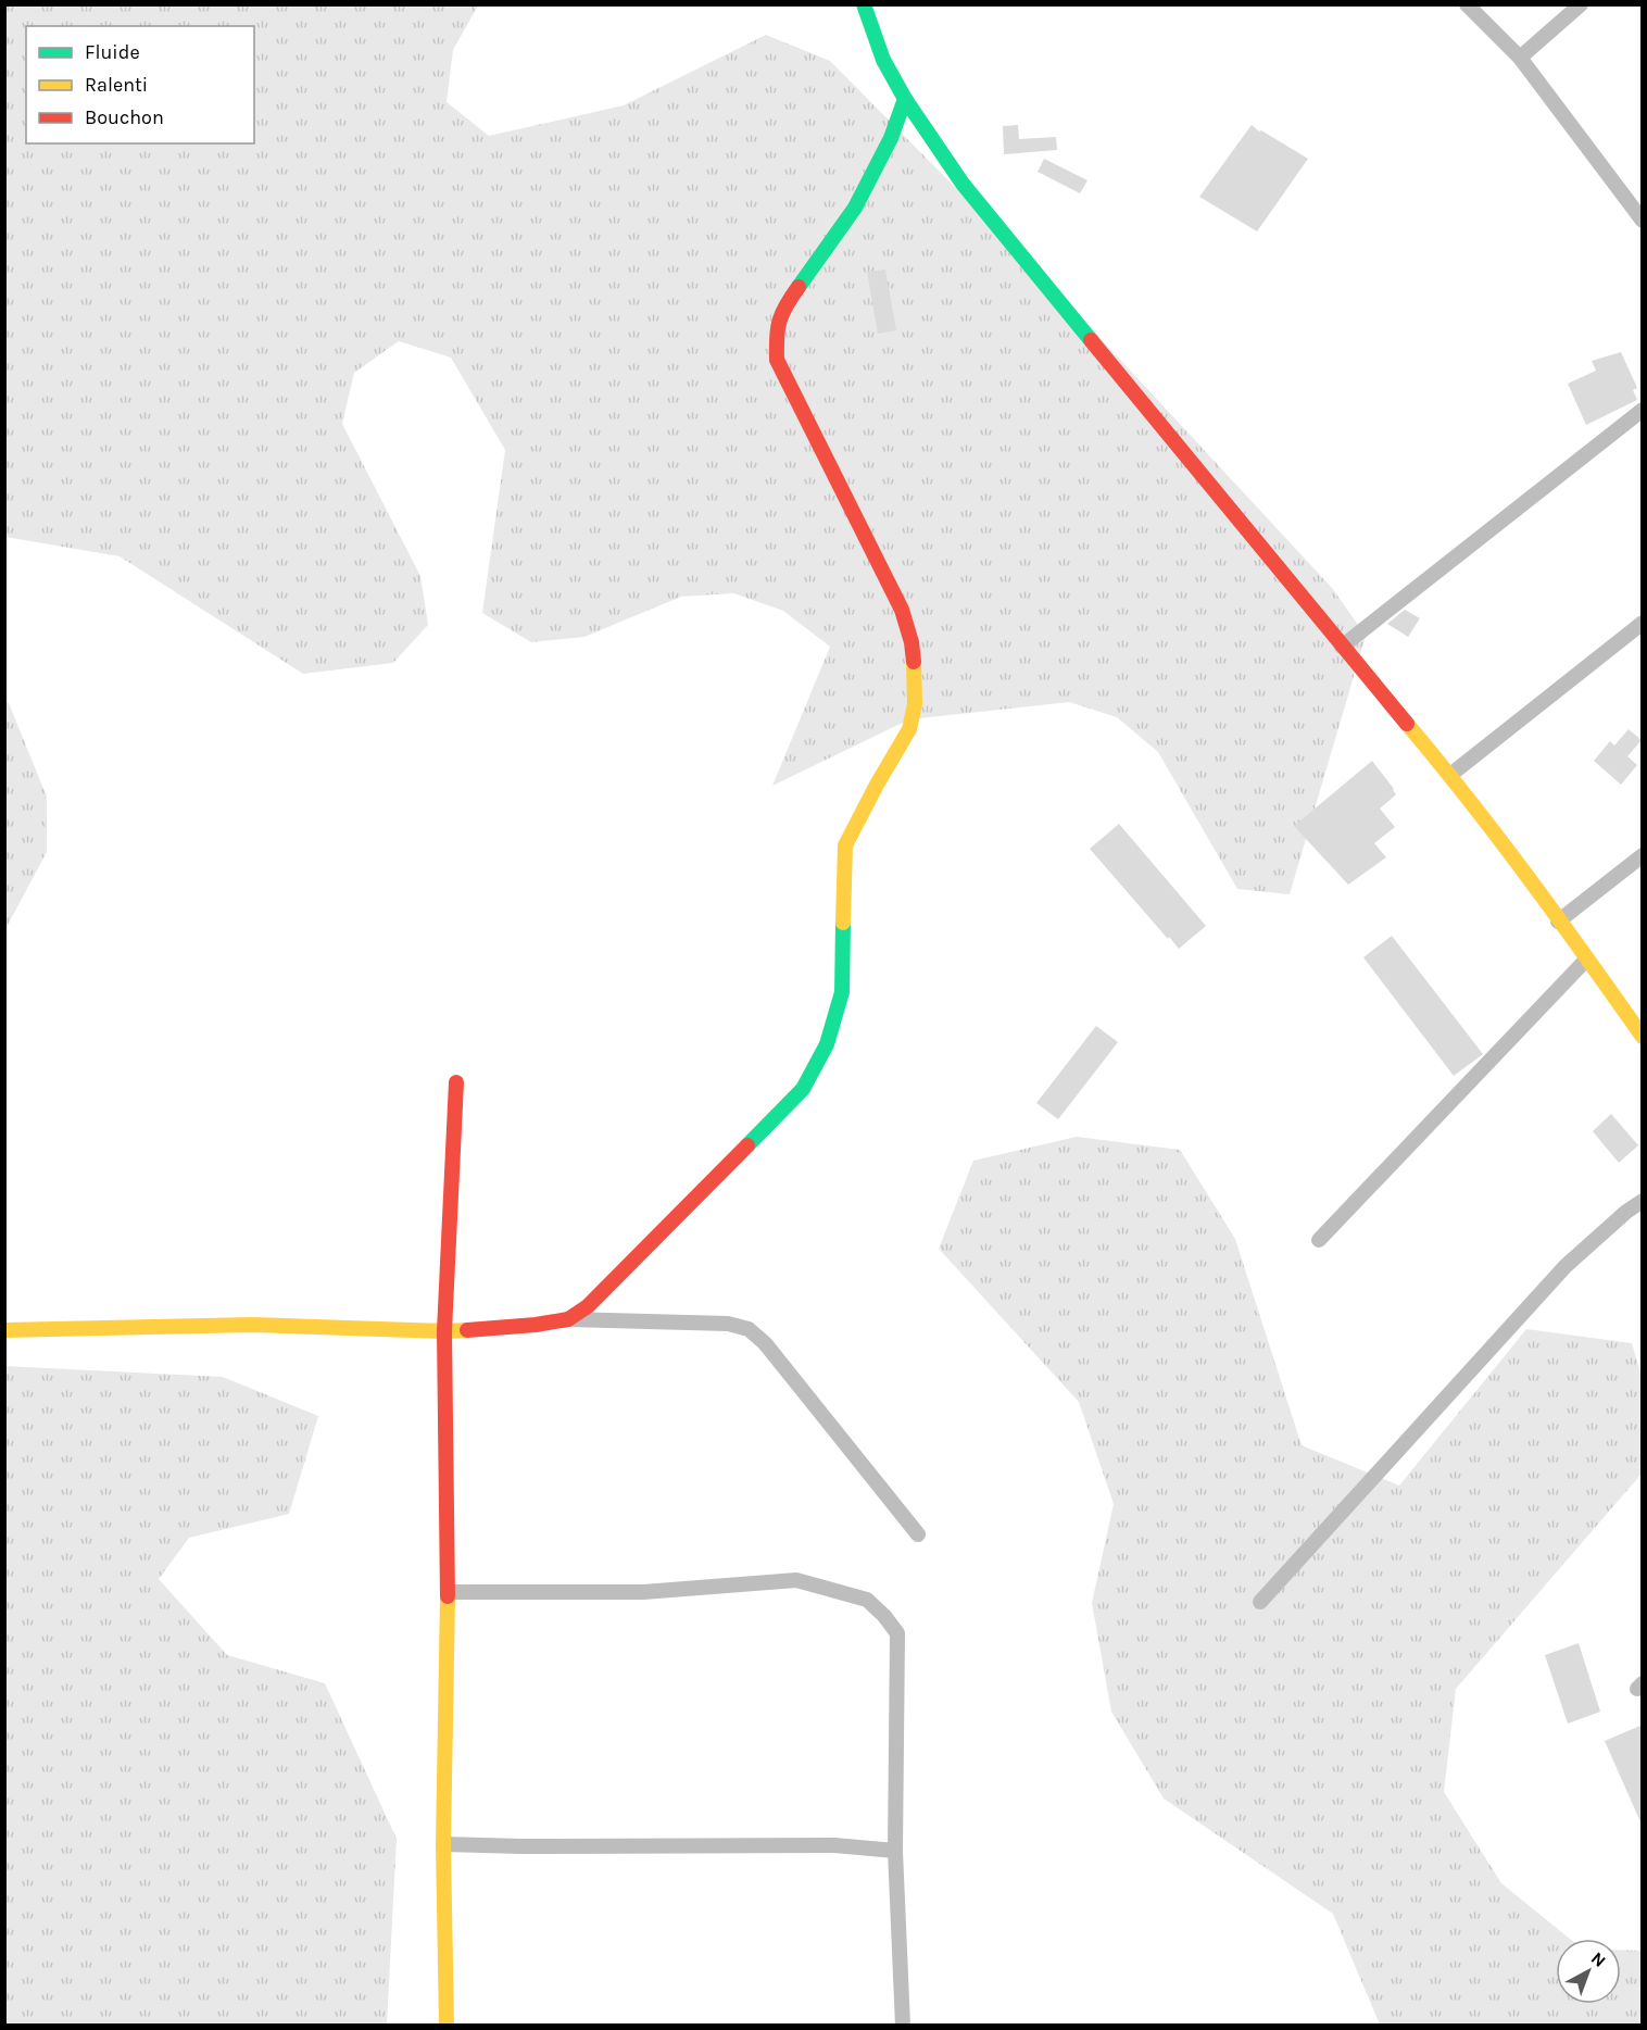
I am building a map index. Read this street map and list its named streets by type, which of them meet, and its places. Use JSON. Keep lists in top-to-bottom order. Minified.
{"legend":["Fluide","Ralenti","Bouchon"],"north":"top right"}
